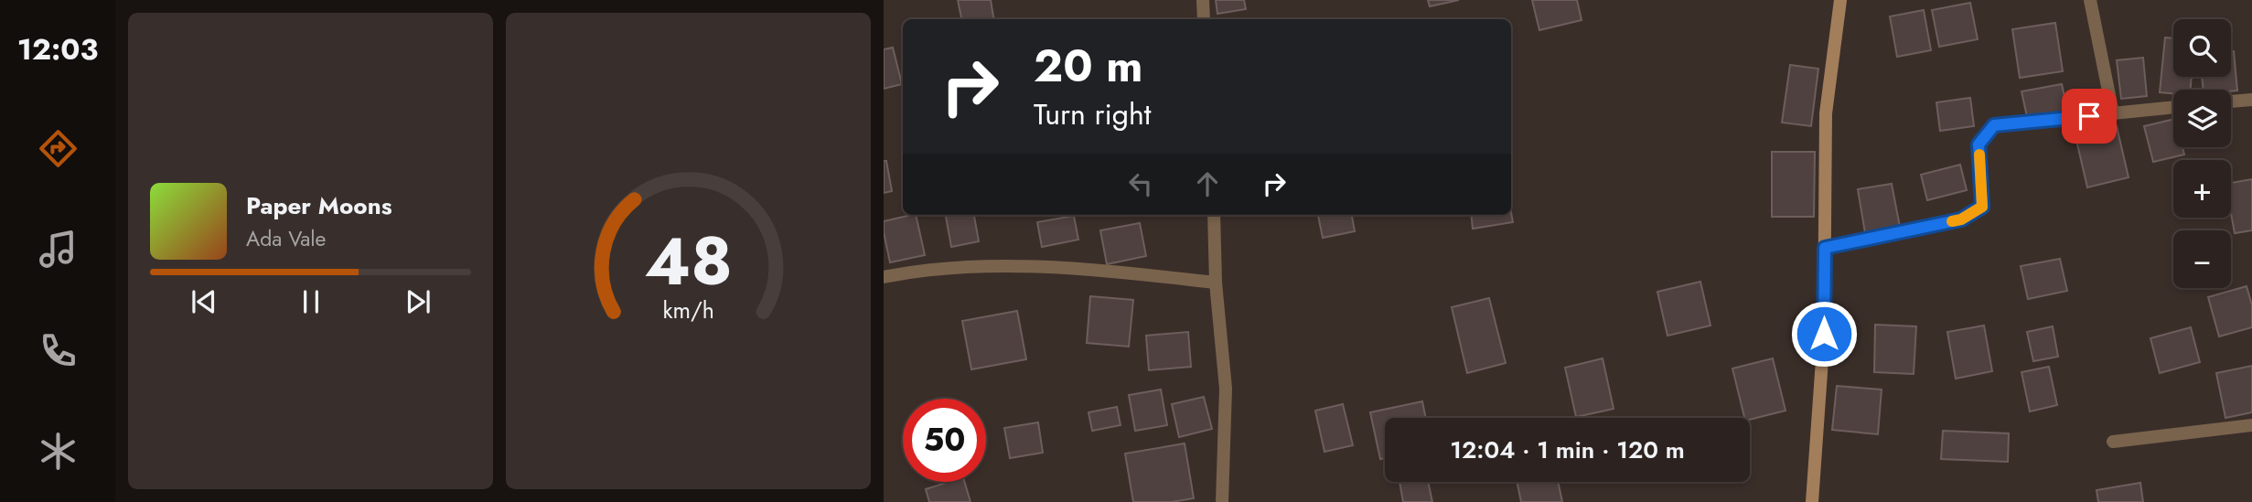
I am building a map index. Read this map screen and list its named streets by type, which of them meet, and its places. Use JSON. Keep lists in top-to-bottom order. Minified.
{"page":{"tabs":"12:03","map_buttons":["+","−"],"turn":["20 m","Turn right"],"song":["Paper Moons","Ada Vale"],"limit":"50","trip":"12:04 · 1 min · 120 m","gauge":["48","km/h"]}}
